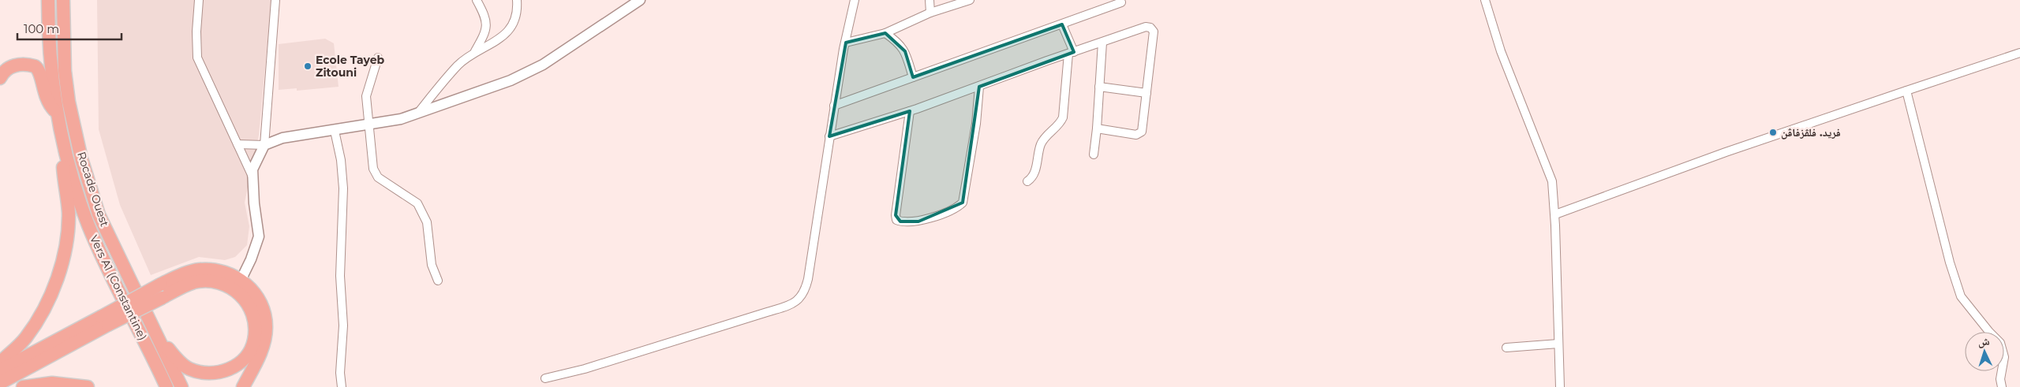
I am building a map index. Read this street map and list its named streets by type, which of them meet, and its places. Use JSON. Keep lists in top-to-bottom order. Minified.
{"streets":{"highway":["Rocade Ouest","Vers A1 (Constantine)"]},"places":["Ecole Tayeb Zitouni","فريد. فلڤزفاڤن"],"scale_bar":"100 m","north":"top"}
